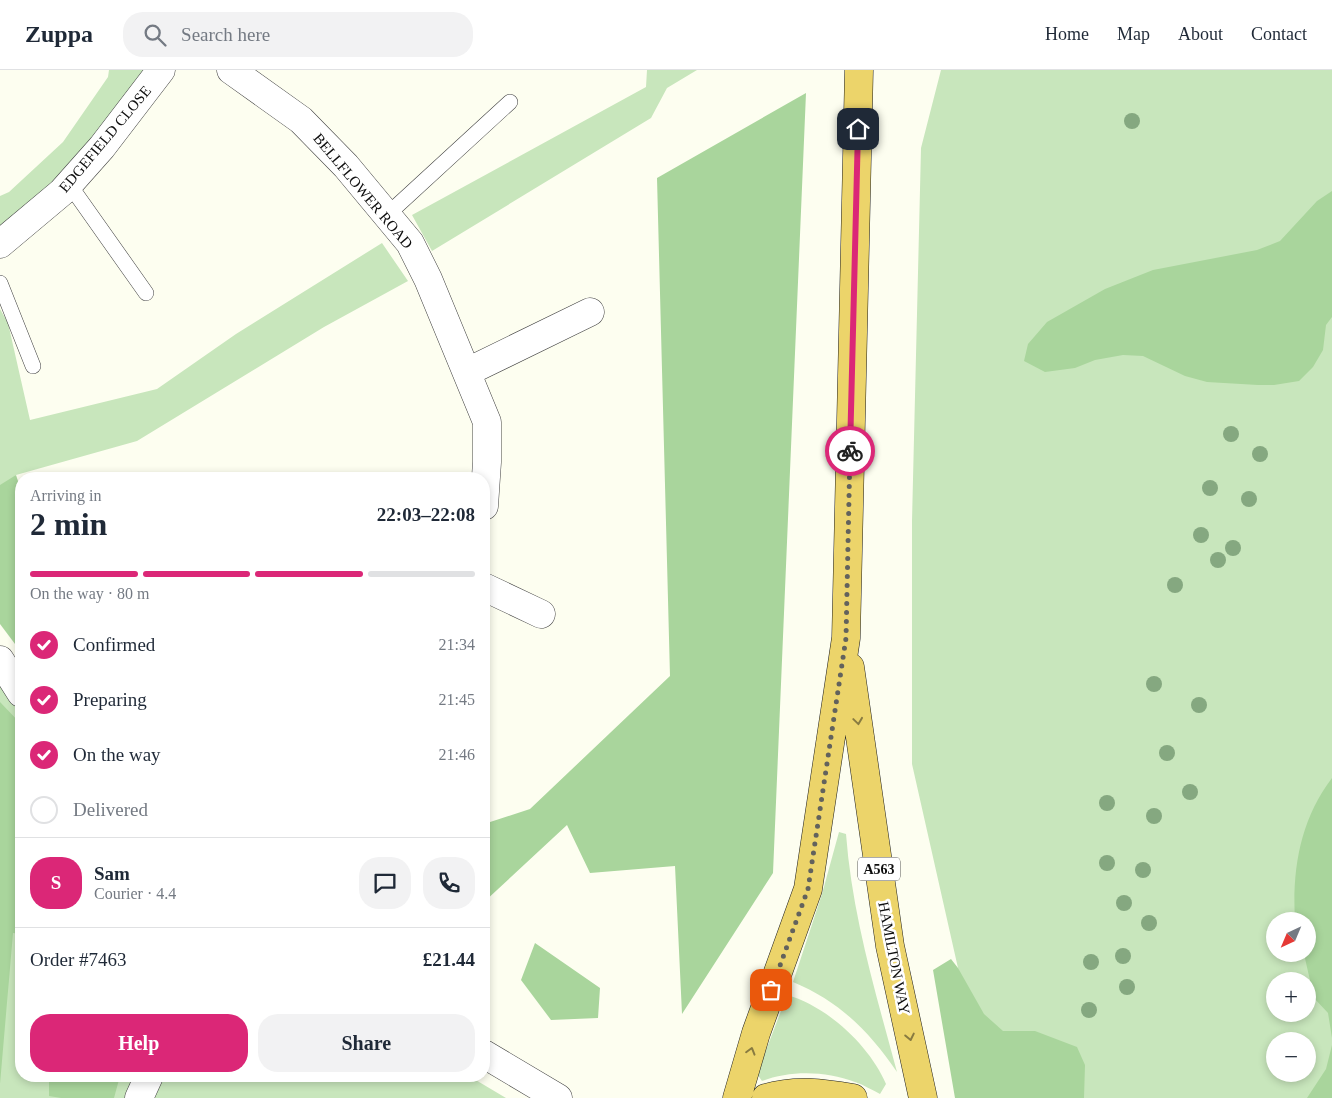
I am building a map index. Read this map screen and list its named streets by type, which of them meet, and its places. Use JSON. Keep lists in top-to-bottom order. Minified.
{"streets":{"highway":["A563","HAMILTON WAY"],"street":["EDGEFIELD CLOSE","BELLFLOWER ROAD"]},"north":"bottom left","page":{"header":"Zuppa","search":"Search here","nav":["Home","Map","About","Contact"],"heading":["2 min","Arriving in","22:03–22:08"],"panel":["Sam","Courier · 4.4","Order #7463","£21.44"],"bar":"On the way · 80 m","list":[["Confirmed","21:34"],["Preparing","21:45"],["On the way","21:46"],"Delivered"],"round":"S","map_buttons":["+","−"],"buttons":["Help","Share"]}}
